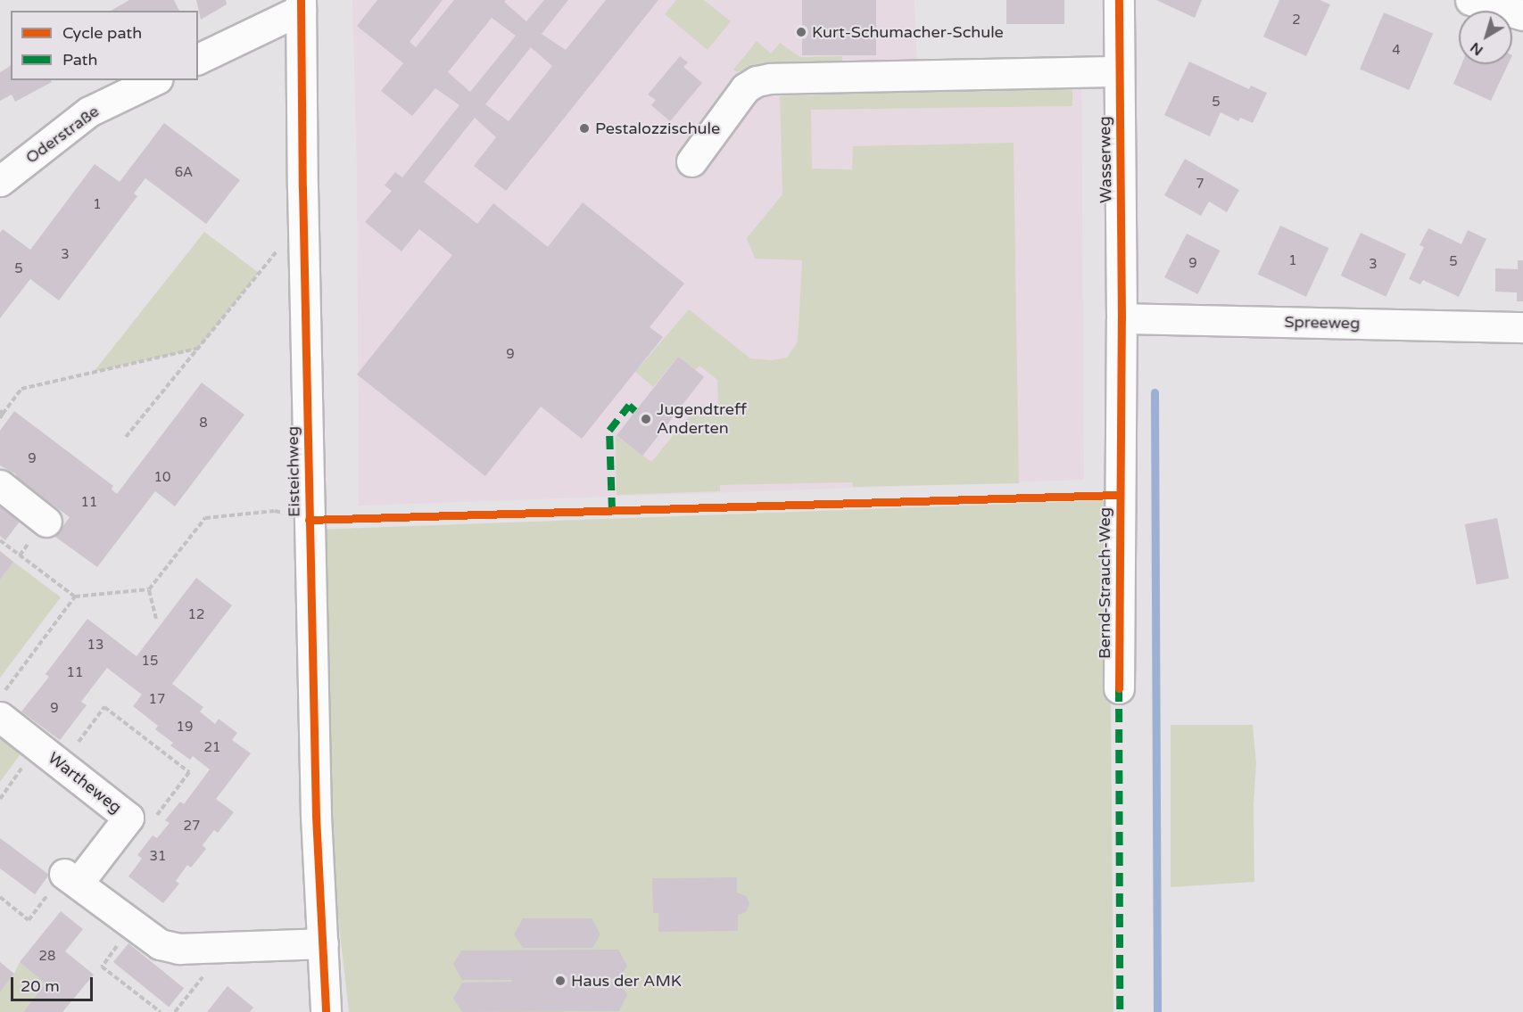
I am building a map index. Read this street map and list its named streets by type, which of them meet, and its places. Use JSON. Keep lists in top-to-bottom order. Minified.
{"streets":{"street":["Oderstraße","Wasserweg","Spreeweg","Eisteichweg","Bernd-Strauch-Weg","Wartheweg"]},"crossings":[["Wasserweg","Spreeweg"],["Wasserweg","Bernd-Strauch-Weg"],["Spreeweg","Bernd-Strauch-Weg"]],"places":["Kurt-Schumacher-Schule","Pestalozzischule","Jugendtreff Anderten","Haus der AMK"],"house_numbers":["2","4","5","6A","7","1","3","1","5","9","3","5","9","8","9","10","11","12","13","15","11","17","9","19","21","27","31","28"],"legend":["Cycle path","Path"],"scale_bar":"20 m","north":"bottom left"}
